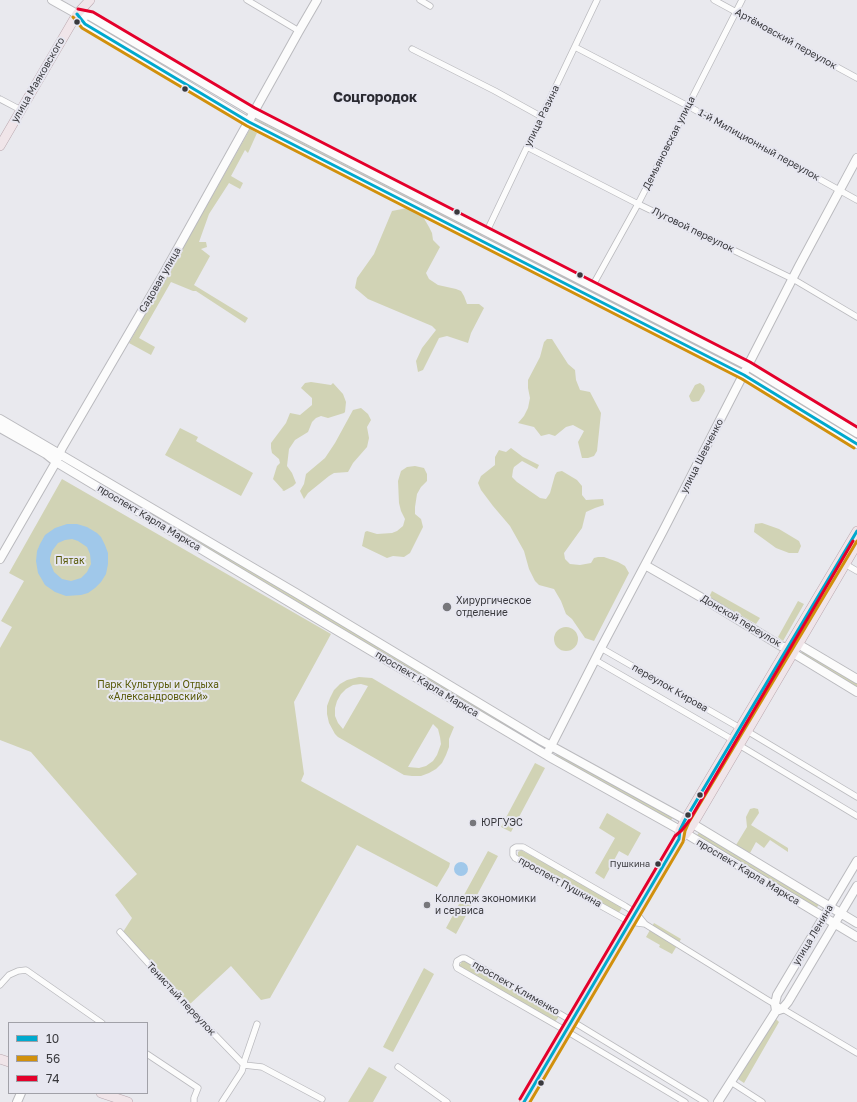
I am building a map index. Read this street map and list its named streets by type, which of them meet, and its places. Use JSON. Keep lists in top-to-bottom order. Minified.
{"streets":{"main road":["улица Маяковского"],"street":["Артёмовский переулок","улица Разина","Демьяновская улица","1-й Милиционный переулок","Луговой переулок","Садовая улица","улица Шевченко","проспект Карла Маркса","Донской переулок","переулок Кирова","проспект Пушкина","улица Ленина","проспект Клименко","Тенистый переулок"]},"crossings":[["Артёмовский переулок","Демьяновская улица"],["улица Разина","1-й Милиционный переулок"],["улица Разина","Луговой переулок"],["Демьяновская улица","1-й Милиционный переулок"],["Демьяновская улица","Луговой переулок"],["1-й Милиционный переулок","улица Шевченко"],["Луговой переулок","улица Шевченко"],["Садовая улица","проспект Карла Маркса"],["улица Шевченко","проспект Карла Маркса"],["улица Шевченко","Донской переулок"],["улица Шевченко","переулок Кирова"],["проспект Карла Маркса","улица Ленина"],["проспект Пушкина","улица Ленина"]],"districts":["Соцгородок"],"parks":["Пятак","Парк Культуры и Отдыха «Александровский»"],"places":["Хирургическое отделение","ЮРГУЭС","Пушкина","Колледж экономики и сервиса"],"lines":["transit line 74","transit line 10","transit line 56"],"legend":["10","56","74"]}
